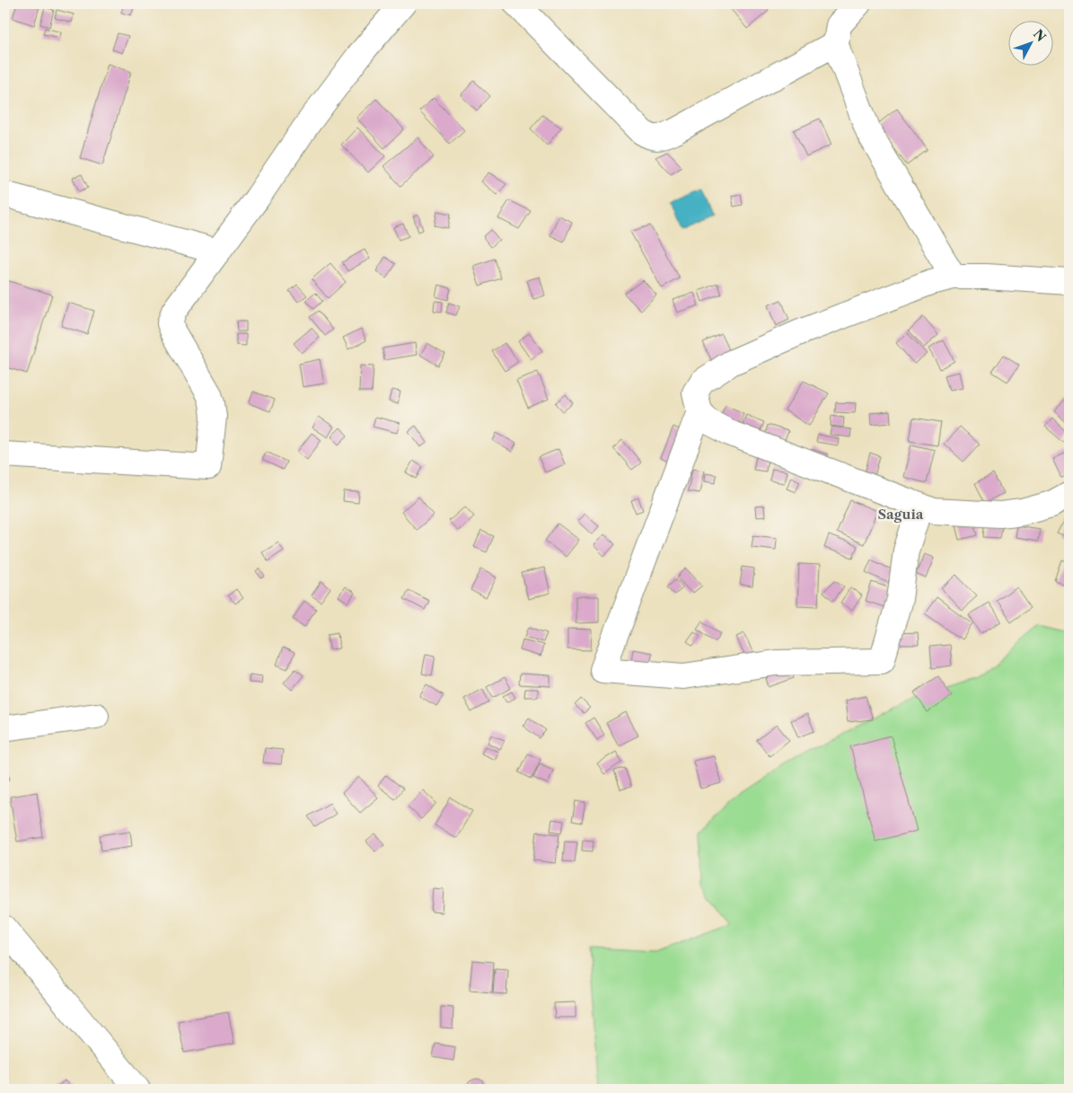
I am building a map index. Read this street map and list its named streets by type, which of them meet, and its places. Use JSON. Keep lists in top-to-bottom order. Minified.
{"districts":["Saguia"],"north":"top right"}
